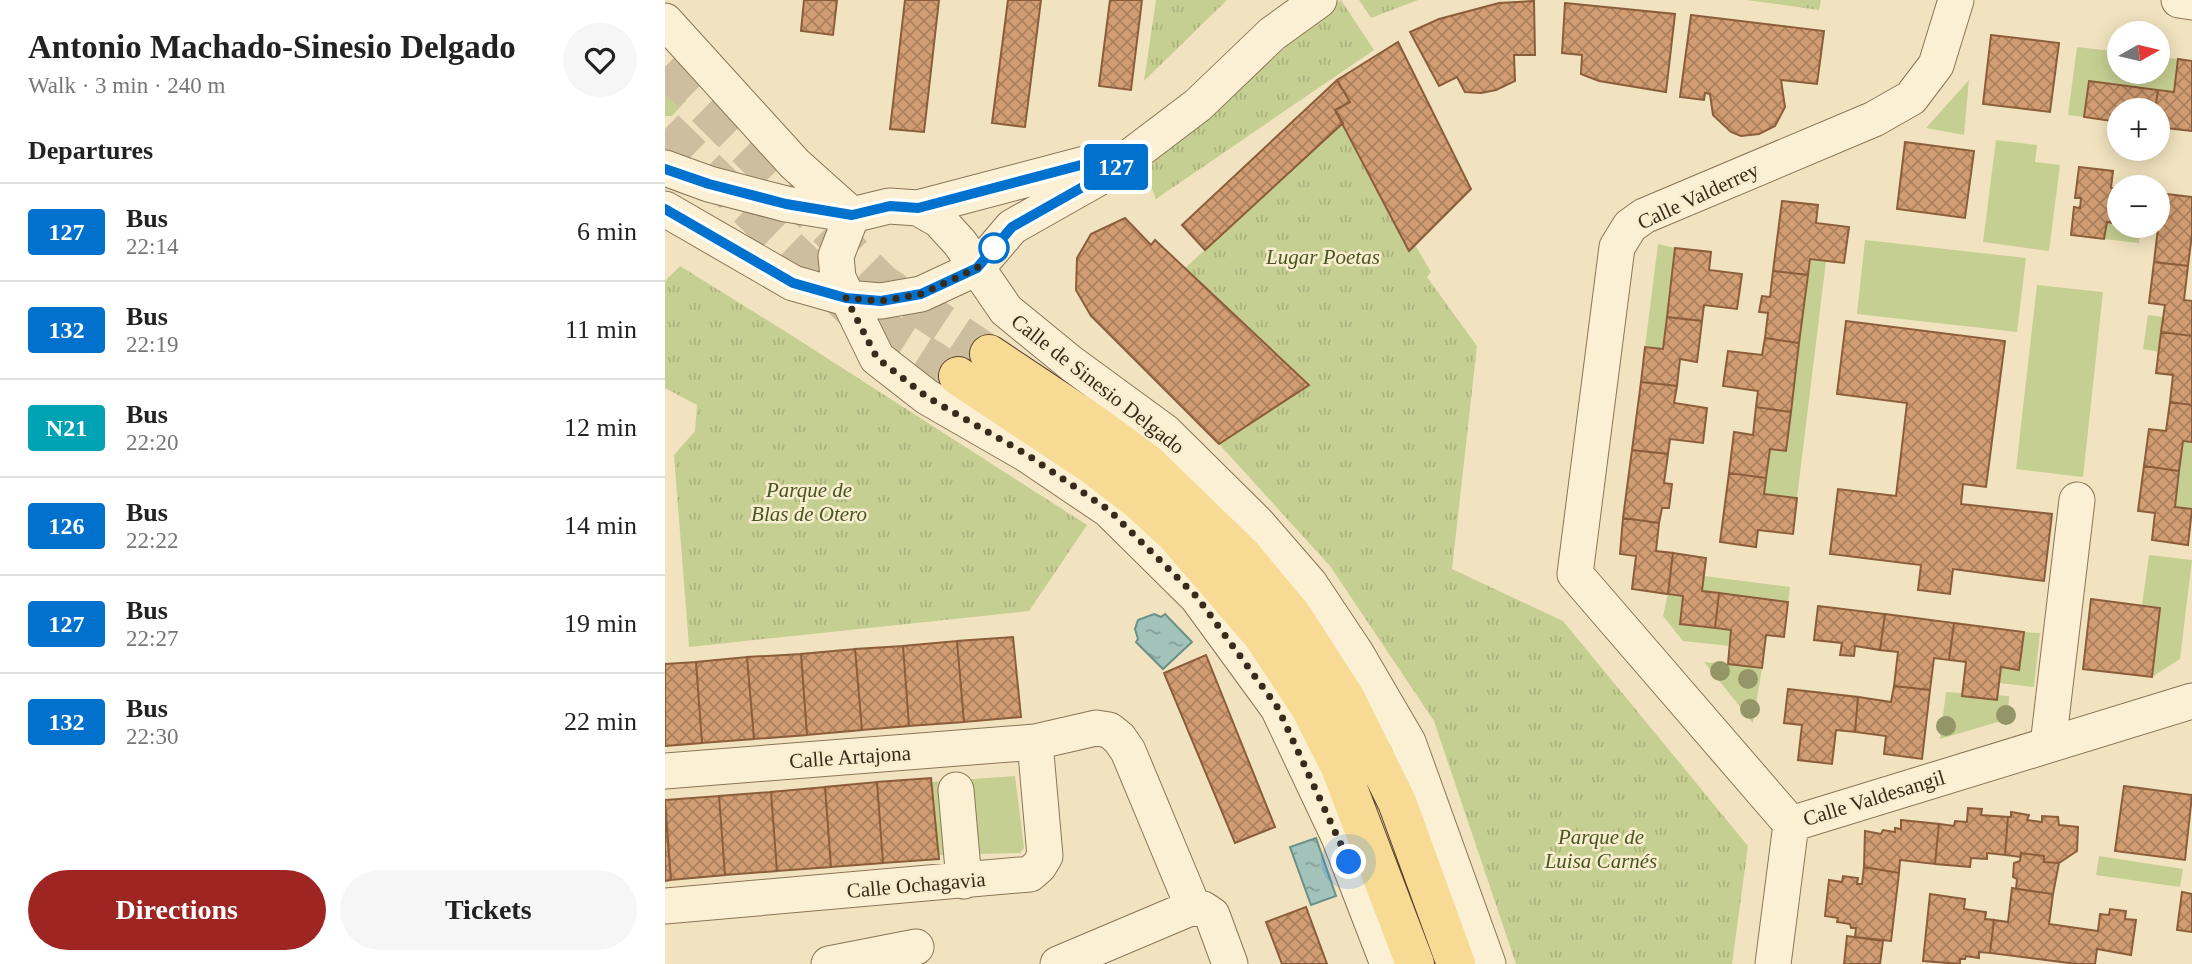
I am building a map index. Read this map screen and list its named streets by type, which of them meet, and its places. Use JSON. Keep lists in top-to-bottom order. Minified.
{"streets":{"main road":["Calle de Sinesio Delgado"],"street":["Calle Valderrey","Calle Artajona","Calle Valdesangil","Calle Ochagavia"]},"crossings":[["Calle Valderrey","Calle Valdesangil"],["Calle Artajona","Calle Ochagavia"]],"parks":["Lugar Poetas","Parque de Blas de Otero","Parque de Luisa Carnés"],"lines":["bus line 127"],"north":"right","page":{"heading":[["Antonio Machado-Sinesio Delgado","Walk · 3 min · 240 m"],"Departures"],"on_map":"127","map_buttons":["+","−"],"list":[{"mark":"127","name":"Bus","note":"22:14","value":"6 min"},{"mark":"132","name":"Bus","note":"22:19","value":"11 min"},{"mark":"N21","name":"Bus","note":"22:20","value":"12 min"},{"mark":"126","name":"Bus","note":"22:22","value":"14 min"},{"mark":"127","name":"Bus","note":"22:27","value":"19 min"},{"mark":"132","name":"Bus","note":"22:30","value":"22 min"}],"buttons":["Directions","Tickets"]}}
